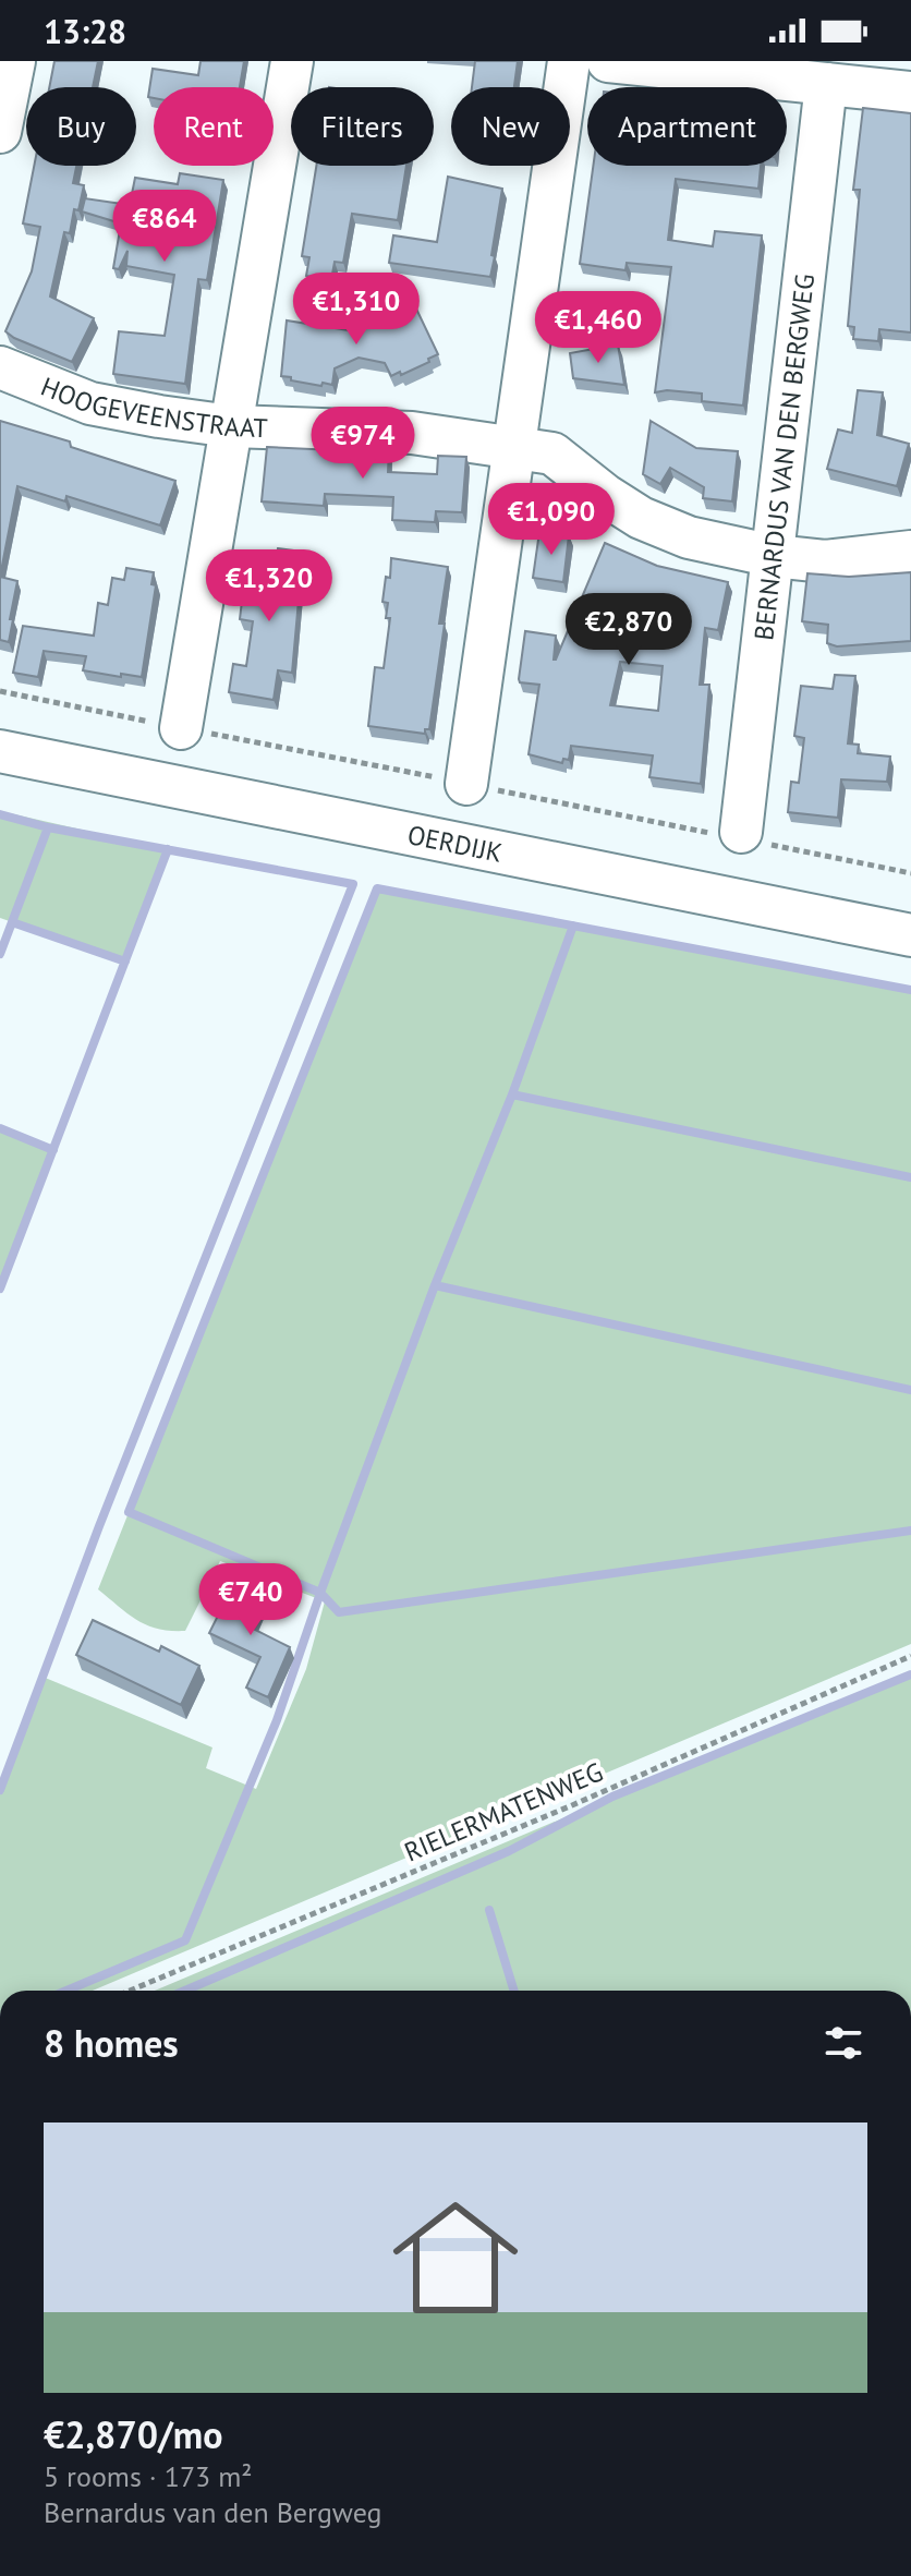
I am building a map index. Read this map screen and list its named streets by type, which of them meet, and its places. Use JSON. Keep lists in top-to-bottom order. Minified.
{"streets":{"street":["HOOGEVEENSTRAAT","BERNARDUS VAN DEN BERGWEG","OERDIJK"],"path":["RIELERMATENWEG"]},"crossings":[["HOOGEVEENSTRAAT","BERNARDUS VAN DEN BERGWEG"]],"page":{"status":"13:28","chip":["Buy","Rent","Filters","New","Apartment"],"price":["€864","€1,310","€1,460","€974","€1,090","€1,320","€2,870","€740"],"heading":"8 homes","list":[{"name":"€2,870/mo","note":"5 rooms · 173 m² · Bernardus van den Bergweg"}]}}
